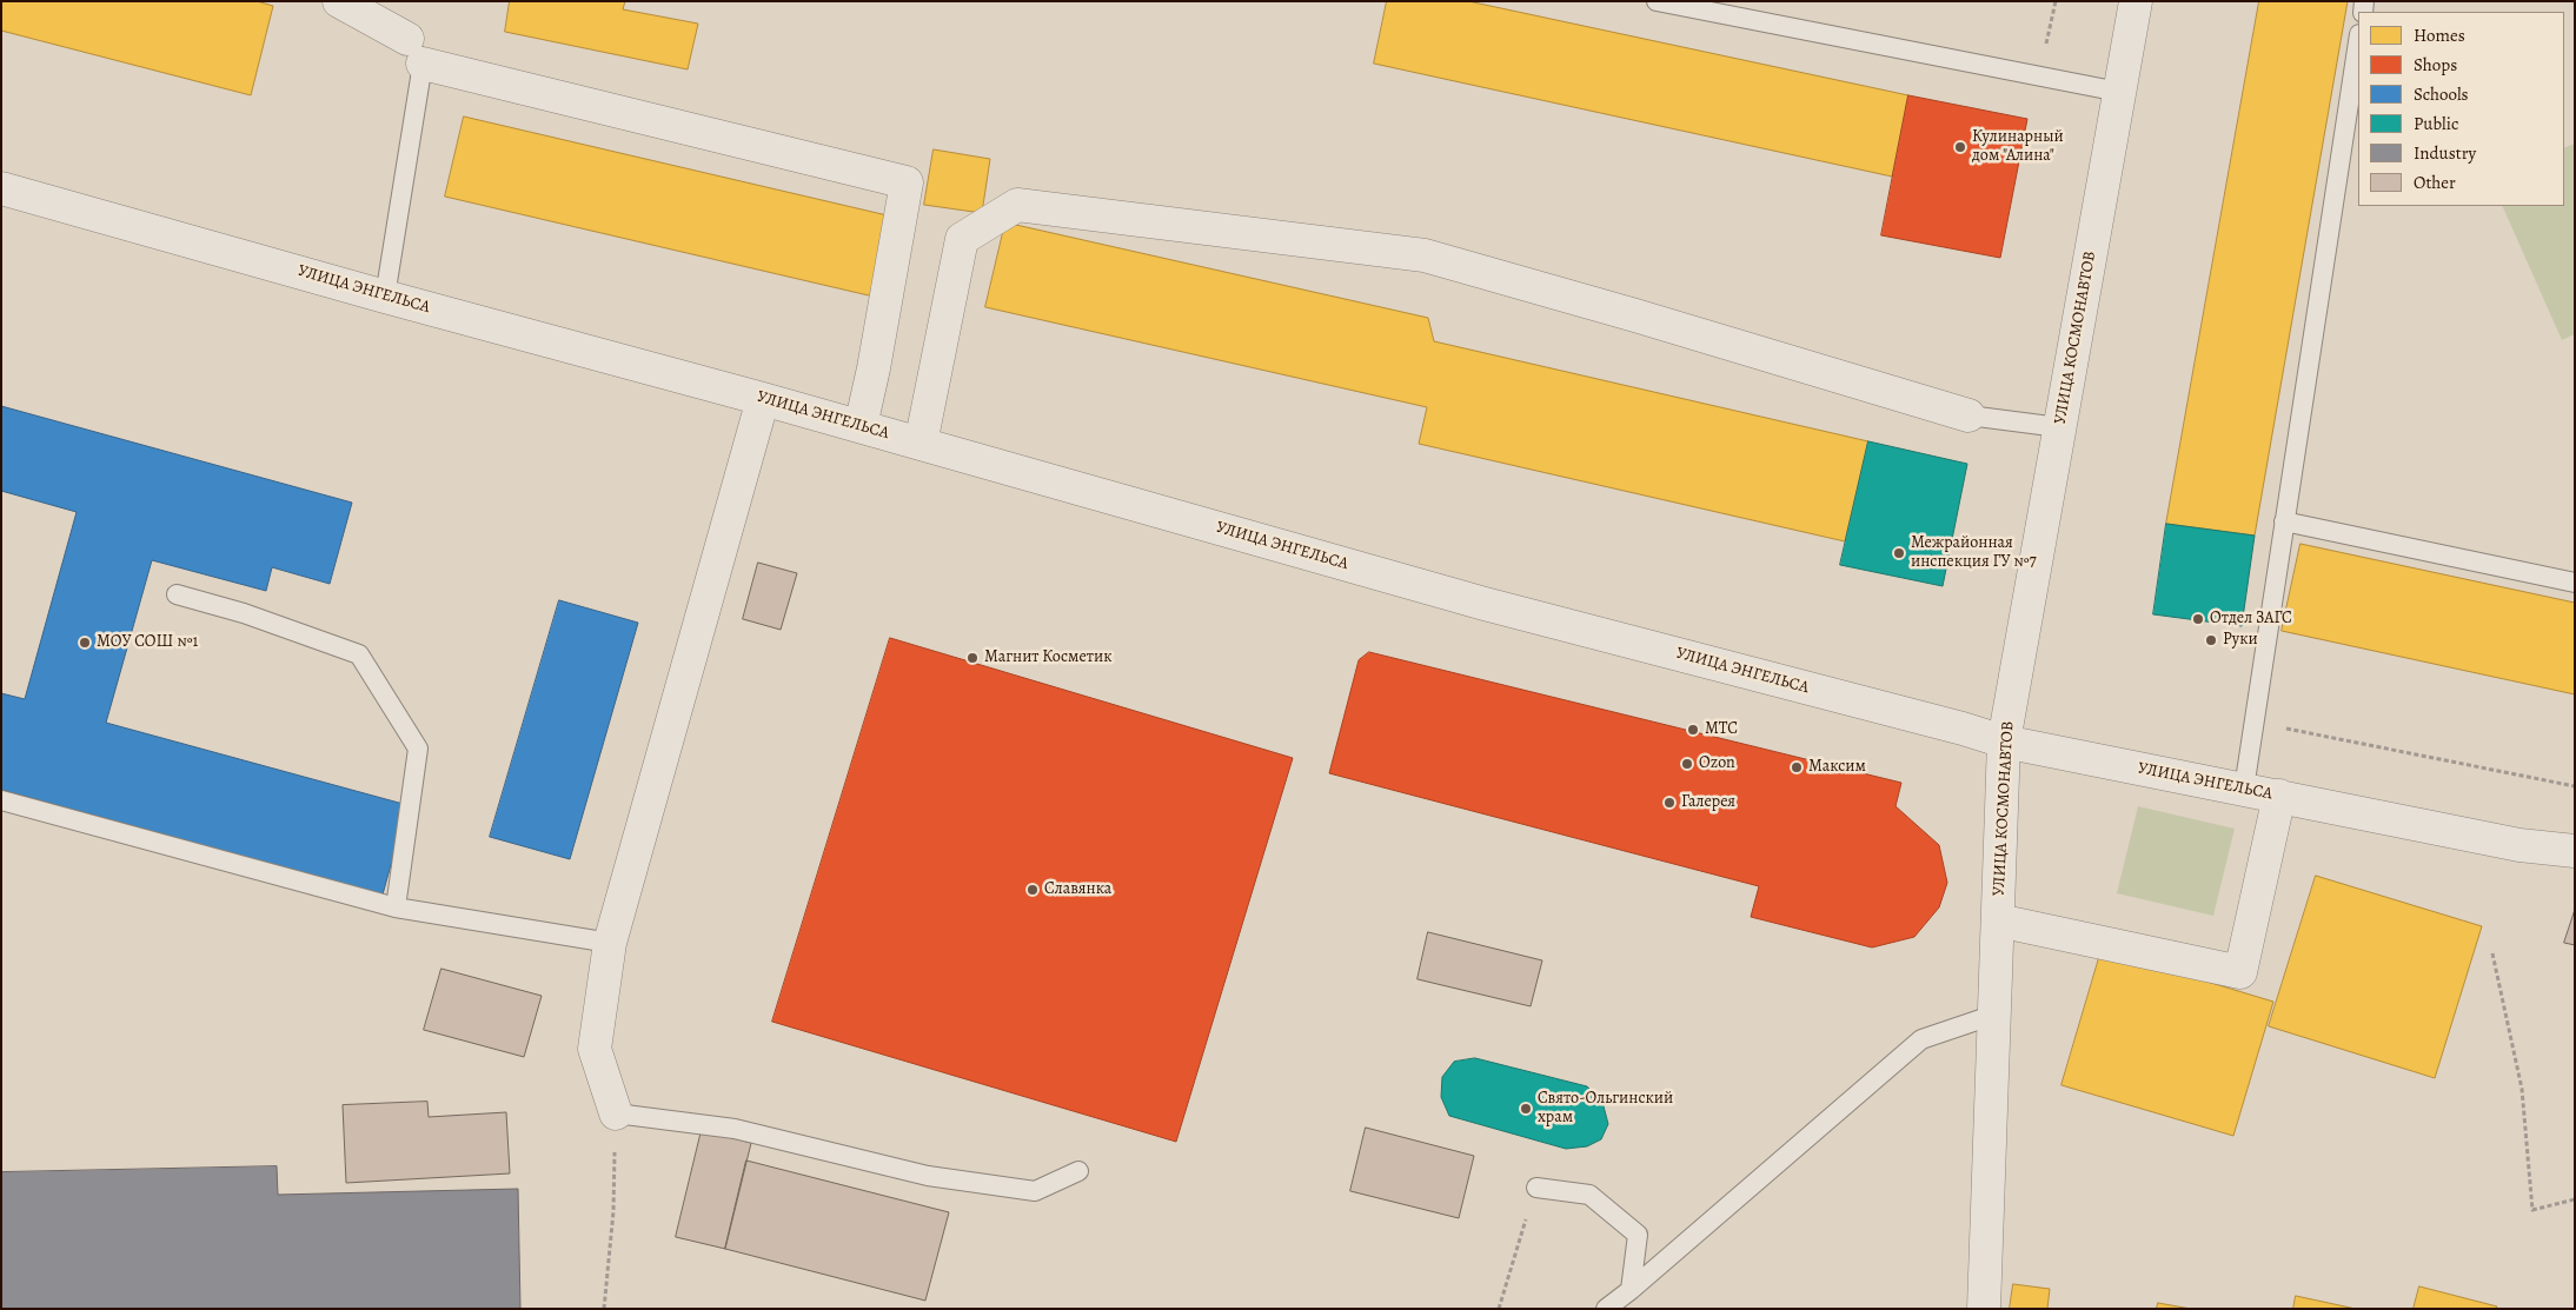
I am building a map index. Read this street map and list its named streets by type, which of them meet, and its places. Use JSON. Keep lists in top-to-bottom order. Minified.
{"streets":{"street":["УЛИЦА ЭНГЕЛЬСА","УЛИЦА КОСМОНАВТОВ"]},"crossings":[["УЛИЦА ЭНГЕЛЬСА","УЛИЦА КОСМОНАВТОВ"]],"places":["Кулинарный дом \"Алина\"","Межрайонная инспекция ГУ №7","Отдел ЗАГС","Руки","МОУ СОШ №1","Магнит Косметик","МТС","Ozon","Максим","Галерея","Славянка","Свято-Ольгинский храм"],"legend":["Homes","Shops","Schools","Public","Industry","Other"]}
